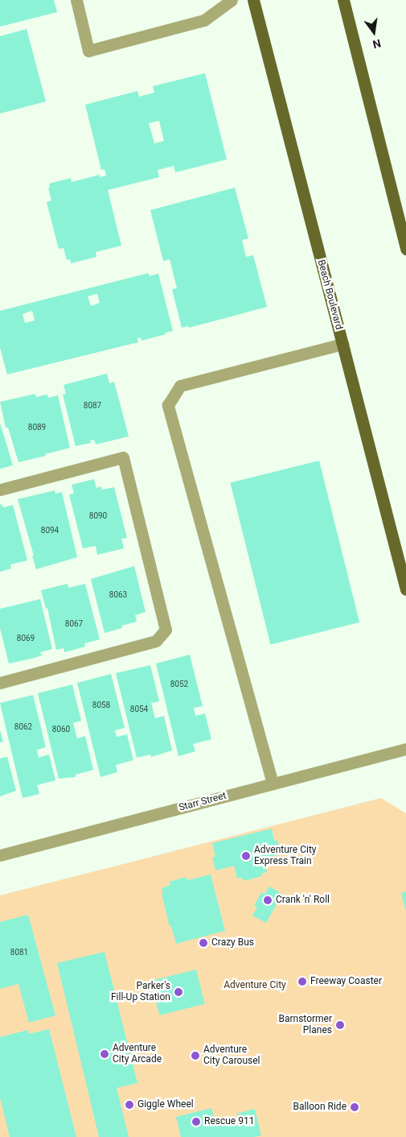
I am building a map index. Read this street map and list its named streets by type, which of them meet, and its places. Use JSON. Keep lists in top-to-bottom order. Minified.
{"streets":{"main road":["Beach Boulevard"],"street":["Starr Street"]},"parks":["Adventure City"],"places":["Adventure City Express Train","Crank 'n' Roll","Crazy Bus","Freeway Coaster","Parker's Fill-Up Station","Barnstormer Planes","Adventure City Arcade","Adventure City Carousel","Giggle Wheel","Balloon Ride","Rescue 911"],"house_numbers":["8087","8089","8090","8094","8063","8067","8069","8052","8058","8054","8062","8060","8081"],"north":"bottom"}
